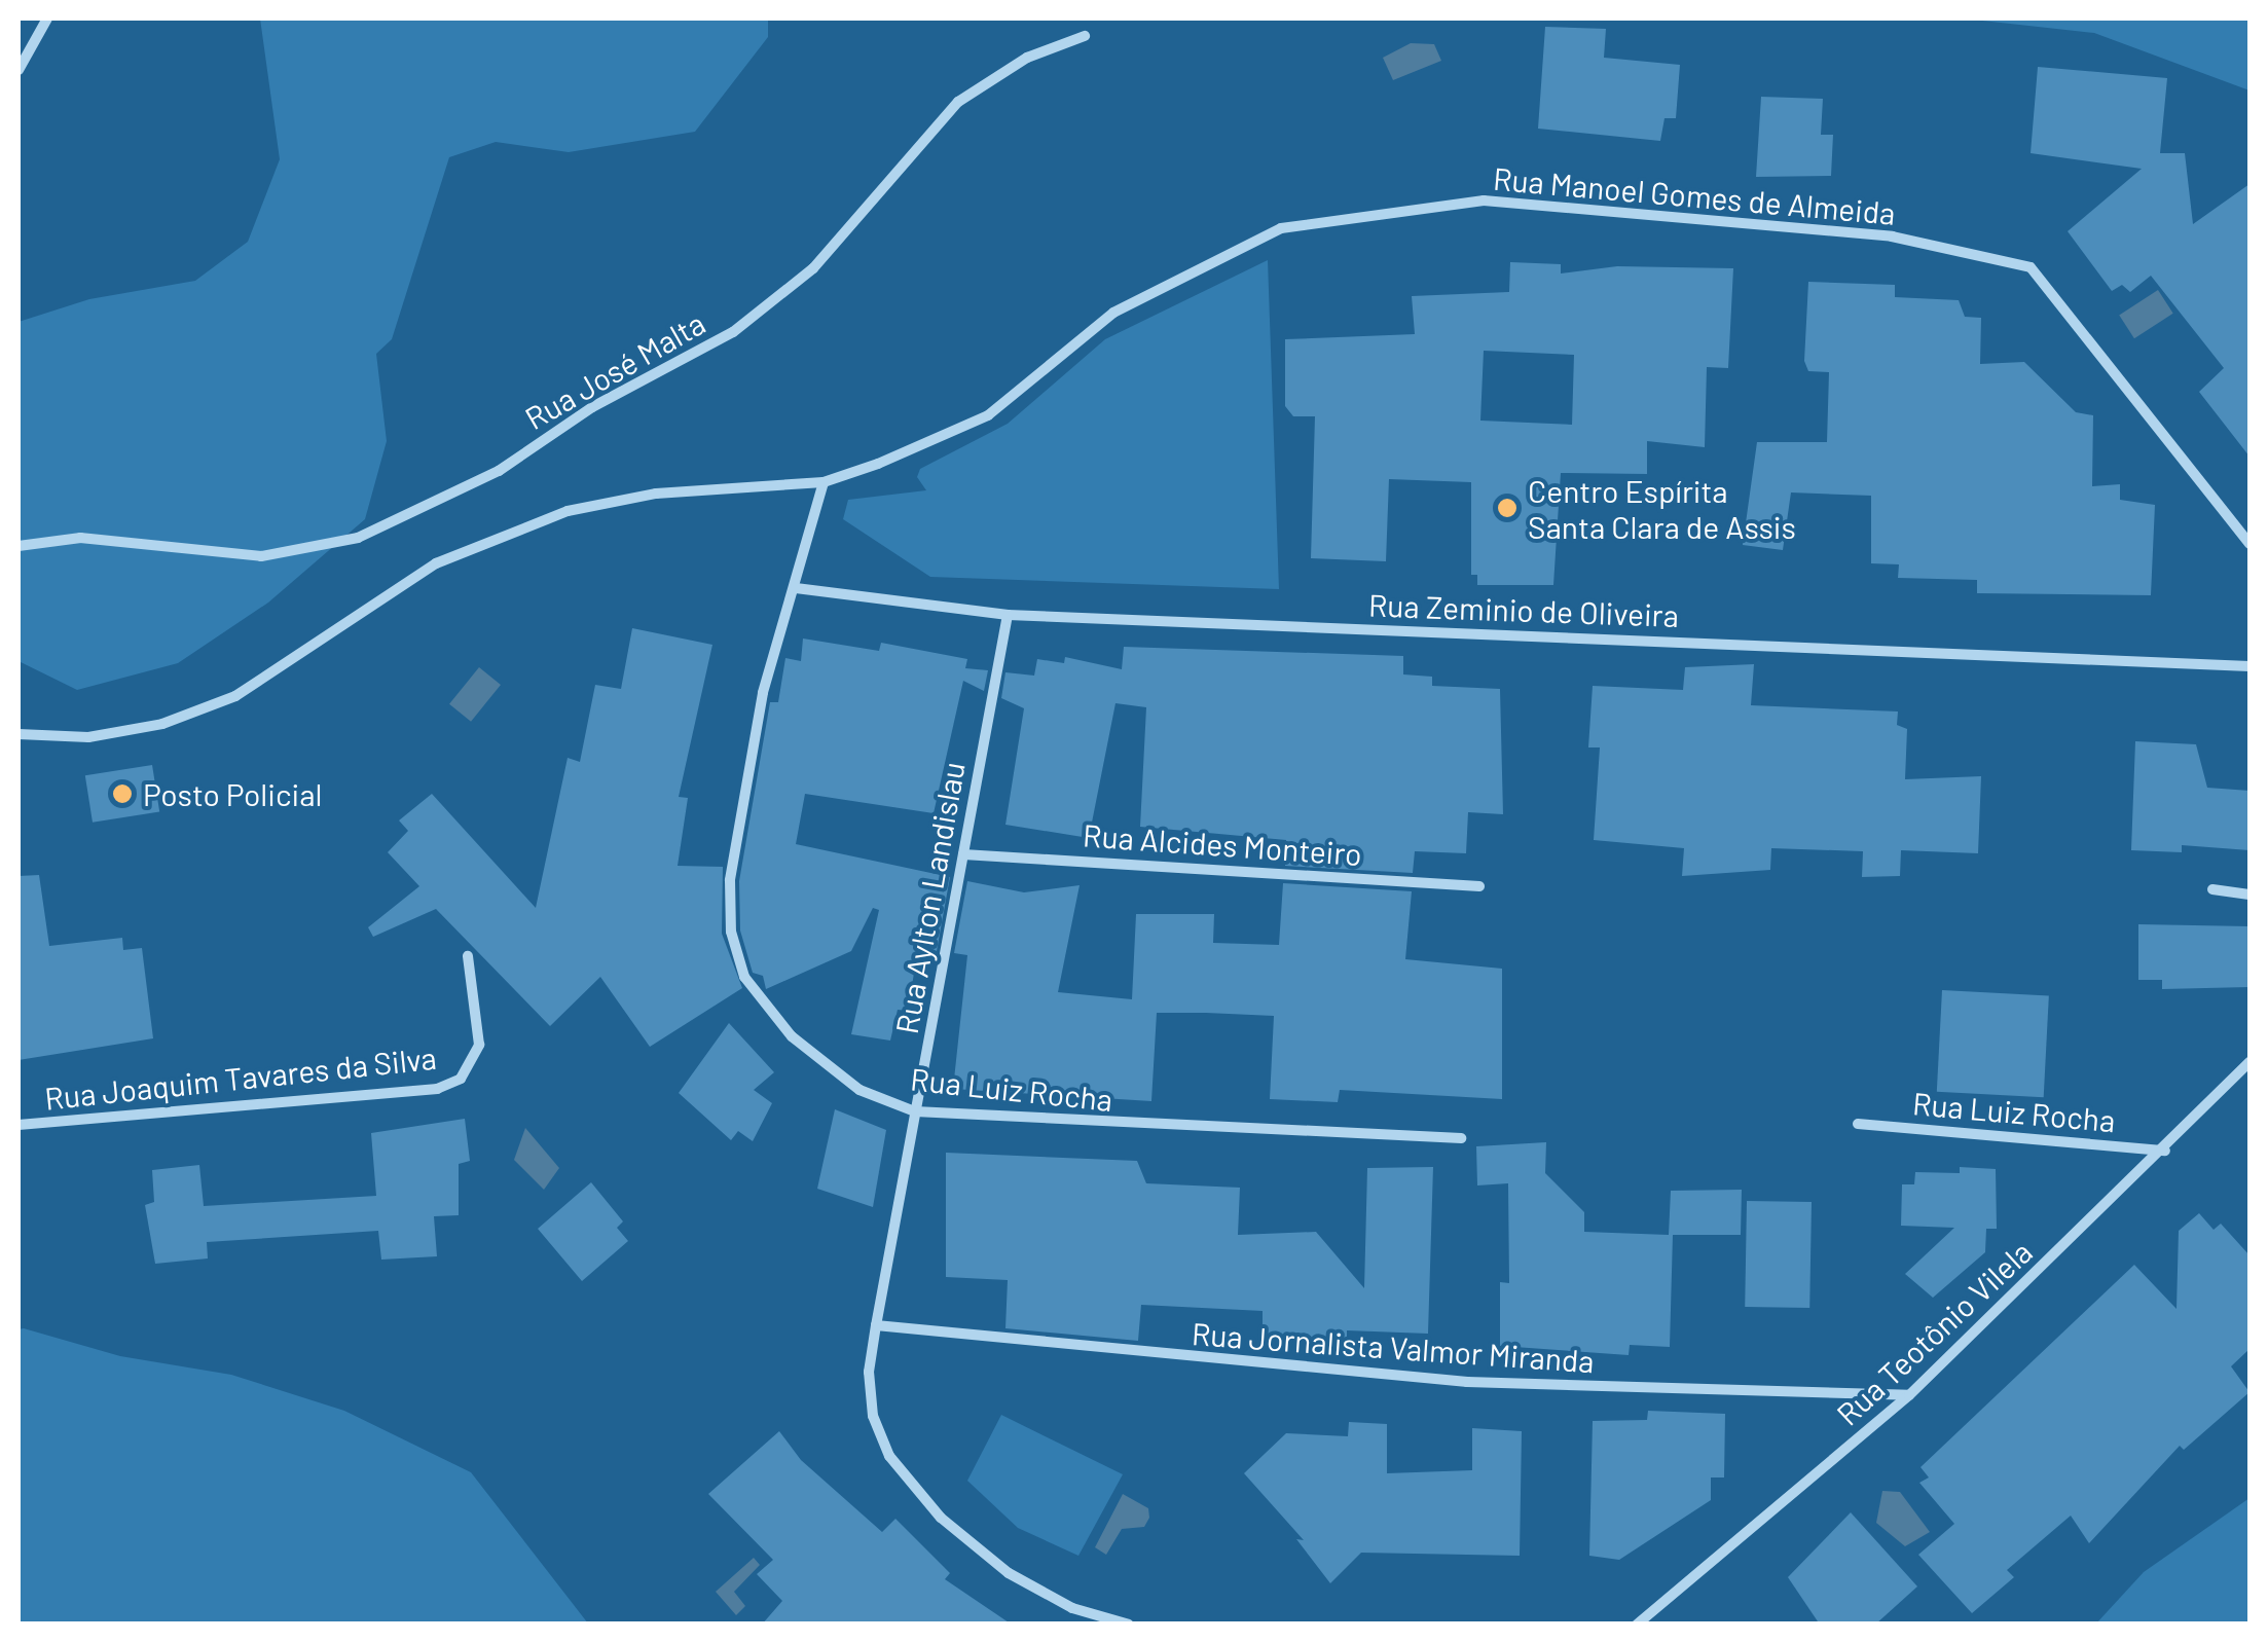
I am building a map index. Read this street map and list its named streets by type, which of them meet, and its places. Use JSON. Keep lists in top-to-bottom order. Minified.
{"streets":{"street":["Rua Manoel Gomes de Almeida","Rua José Malta","Rua Zeminio de Oliveira","Rua Alcides Monteiro","Rua Aylton Landislau","Rua Joaquim Tavares da Silva","Rua Luiz Rocha","Rua Teotônio Vilela","Rua Jornalista Valmor Miranda"]},"crossings":[["Rua Manoel Gomes de Almeida","Rua Luiz Rocha"],["Rua Zeminio de Oliveira","Rua Aylton Landislau"],["Rua Zeminio de Oliveira","Rua Luiz Rocha"],["Rua Alcides Monteiro","Rua Aylton Landislau"],["Rua Aylton Landislau","Rua Luiz Rocha"],["Rua Aylton Landislau","Rua Jornalista Valmor Miranda"],["Rua Luiz Rocha","Rua Teotônio Vilela"],["Rua Teotônio Vilela","Rua Jornalista Valmor Miranda"]],"places":["Centro Espírita Santa Clara de Assis","Posto Policial"]}
